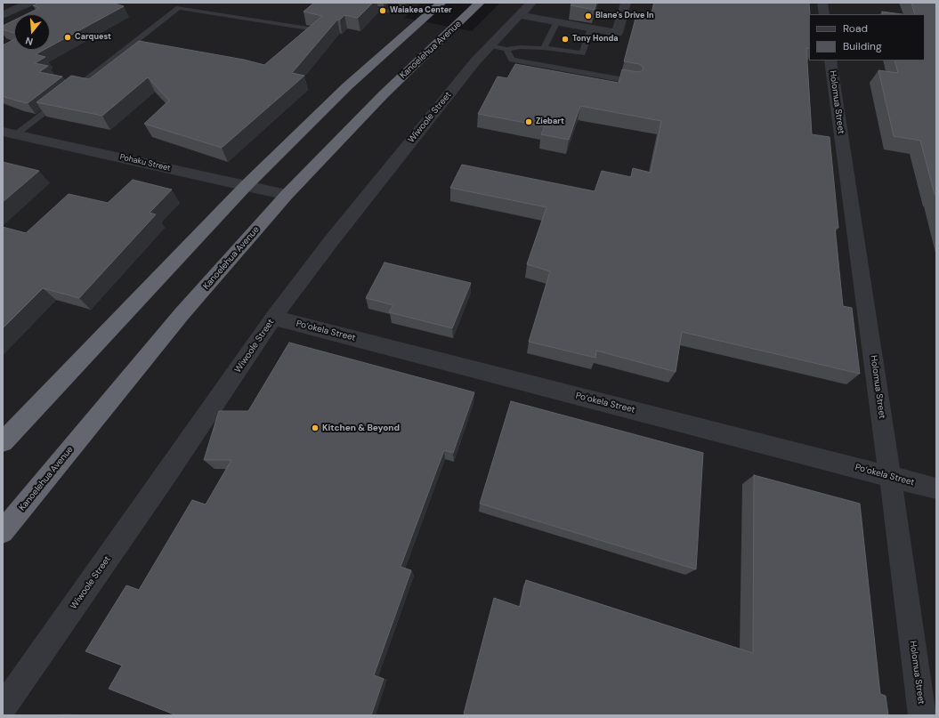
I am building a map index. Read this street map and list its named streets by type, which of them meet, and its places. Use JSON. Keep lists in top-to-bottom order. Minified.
{"streets":{"highway":["Kanoelehua Avenue"],"street":["Holomua Street","Wiwoole Street","Pohaku Street","Po‘okela Street"]},"crossings":[["Kanoelehua Avenue","Pohaku Street"],["Holomua Street","Po‘okela Street"],["Wiwoole Street","Po‘okela Street"]],"places":["Waiakea Center","Blane's Drive In","Carquest","Tony Honda","Ziebart","Kitchen & Beyond"],"legend":["Road","Building"],"north":"bottom"}
